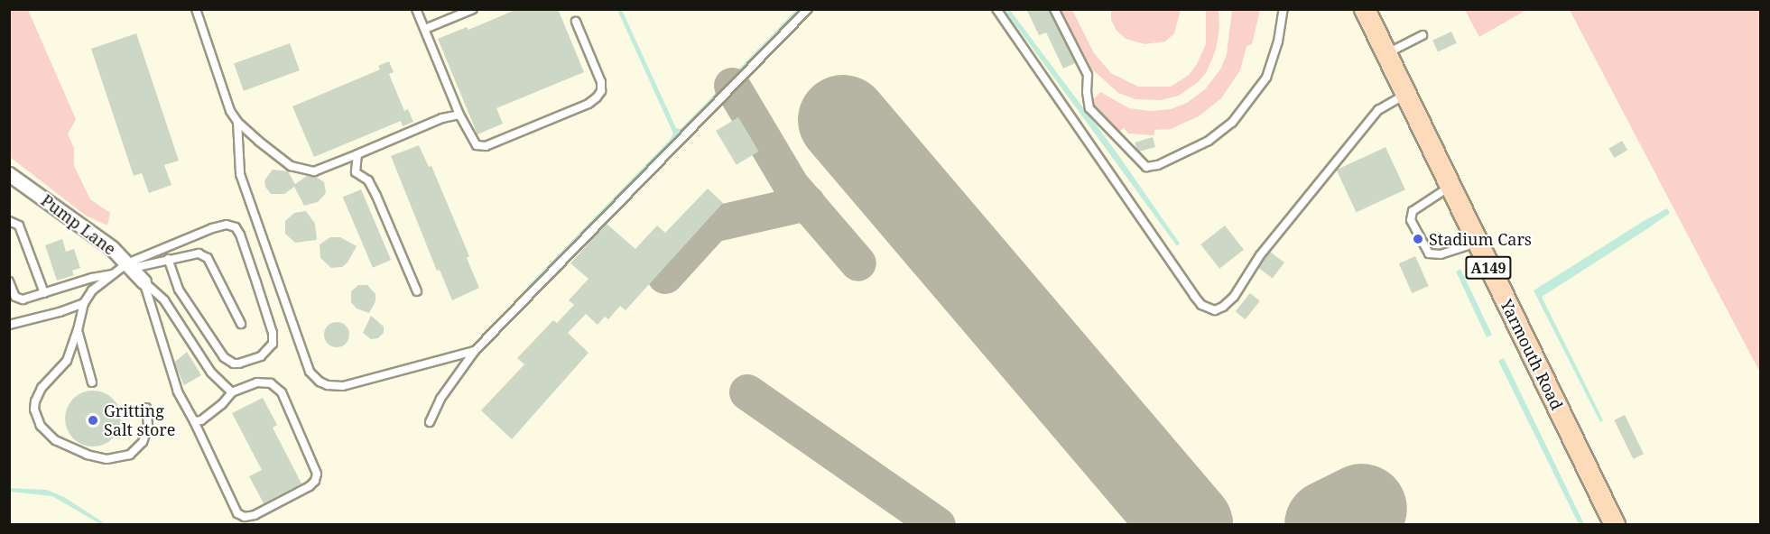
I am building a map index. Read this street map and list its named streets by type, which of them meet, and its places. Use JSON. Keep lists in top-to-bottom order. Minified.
{"streets":{"main road":["A149","Yarmouth Road"],"street":["Pump Lane"]},"places":["Stadium Cars","Gritting Salt store"]}
